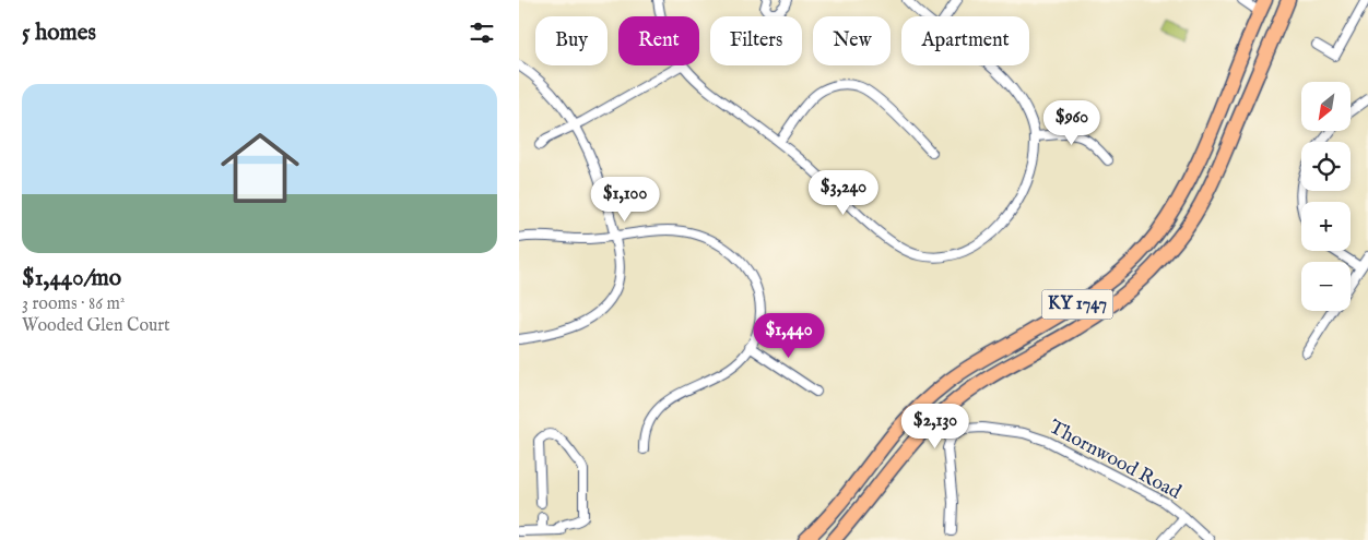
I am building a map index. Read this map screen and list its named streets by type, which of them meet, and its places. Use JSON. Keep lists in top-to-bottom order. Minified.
{"streets":{"main road":["KY 1747"],"street":["Thornwood Road"]},"north":"bottom left","page":{"heading":"5 homes","chip":["Buy","Rent","Filters","New","Apartment"],"list":[{"name":"$1,440/mo","note":"3 rooms · 86 m² · Wooded Glen Court"}],"map_buttons":["+","−"],"price":["$960","$3,240","$1,100","$1,440","$2,130"]}}
